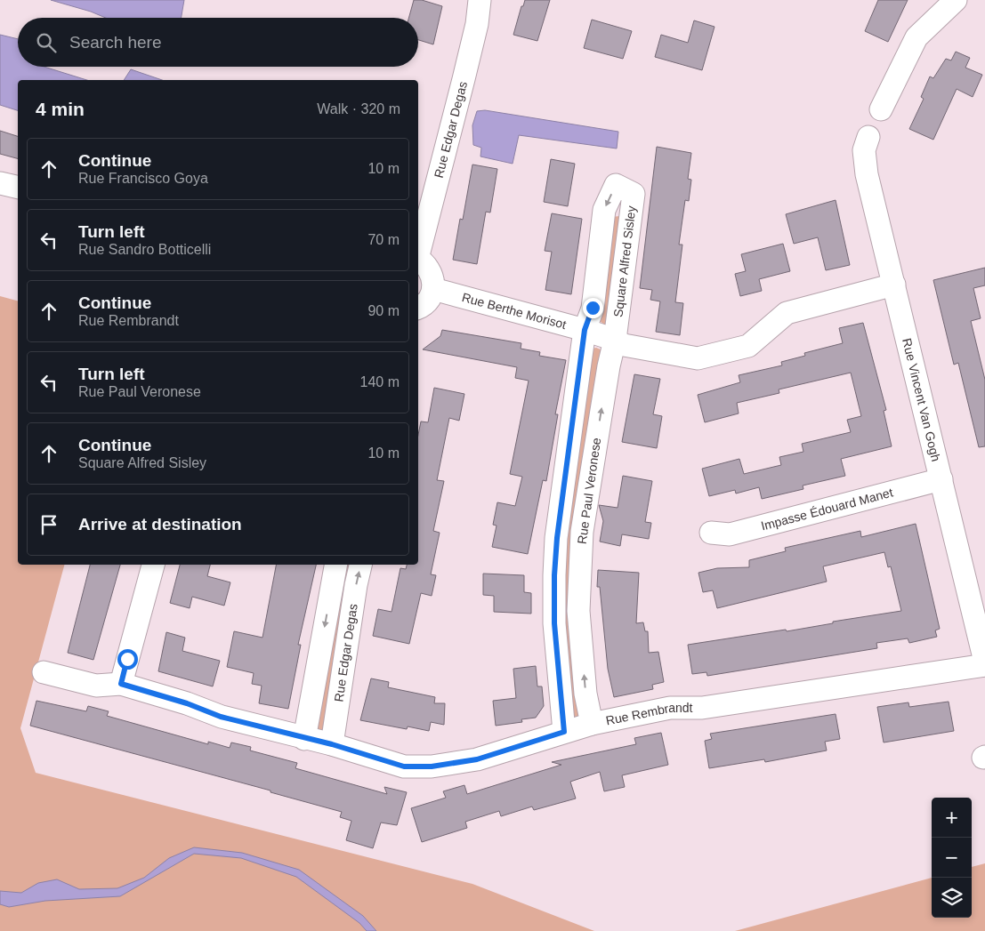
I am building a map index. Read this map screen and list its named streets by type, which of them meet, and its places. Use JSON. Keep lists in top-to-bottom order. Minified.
{"streets":{"street":["Rue Edgar Degas","Square Alfred Sisley","Rue Berthe Morisot","Rue Vincent Van Gogh","Rue Paul Veronese","Impasse Édouard Manet","Rue Rembrandt"]},"crossings":[["Rue Edgar Degas","Rue Rembrandt"],["Square Alfred Sisley","Rue Berthe Morisot"],["Square Alfred Sisley","Rue Paul Veronese"],["Rue Berthe Morisot","Rue Vincent Van Gogh"],["Rue Berthe Morisot","Rue Paul Veronese"],["Rue Vincent Van Gogh","Impasse Édouard Manet"],["Rue Vincent Van Gogh","Rue Rembrandt"],["Rue Paul Veronese","Rue Rembrandt"]],"page":{"search":"Search here","heading":["4 min","Walk · 320 m"],"list":[["Continue","Rue Francisco Goya","10 m"],["Turn left","Rue Sandro Botticelli","70 m"],["Continue","Rue Rembrandt","90 m"],["Turn left","Rue Paul Veronese","140 m"],["Continue","Square Alfred Sisley","10 m"],"Arrive at destination"],"map_buttons":["+","−"]}}
